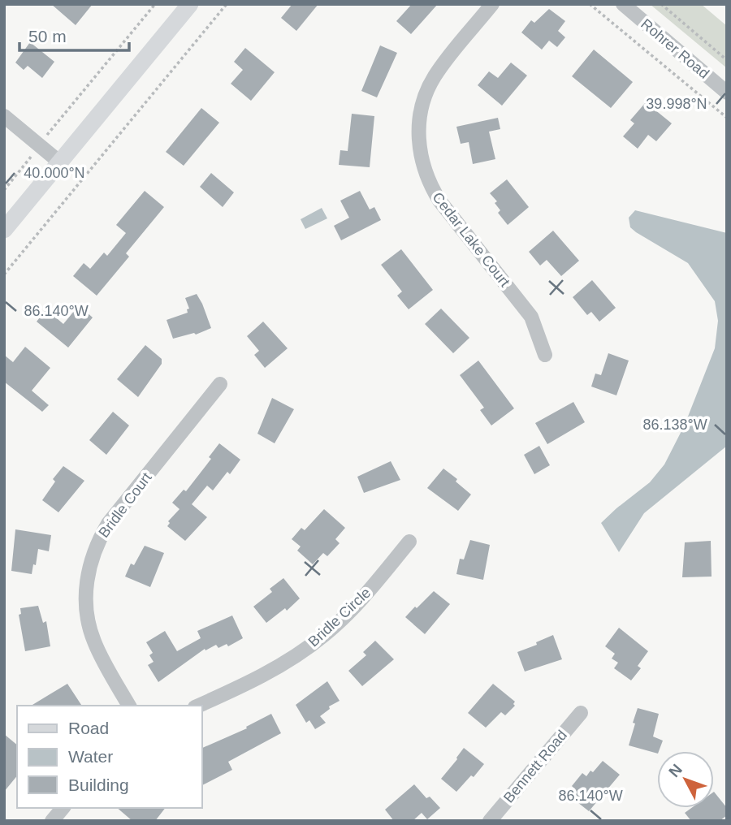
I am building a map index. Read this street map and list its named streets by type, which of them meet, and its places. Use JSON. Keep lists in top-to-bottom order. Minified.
{"streets":{"street":["Rohrer Road","Cedar Lake Court","Bridle Court","Bridle Circle","Bennett Road"]},"legend":["Road","Water","Building"],"scale_bar":"50 m","north":"top left","coordinates":["39.998°N","40.000°N","86.140°W","86.138°W"]}
